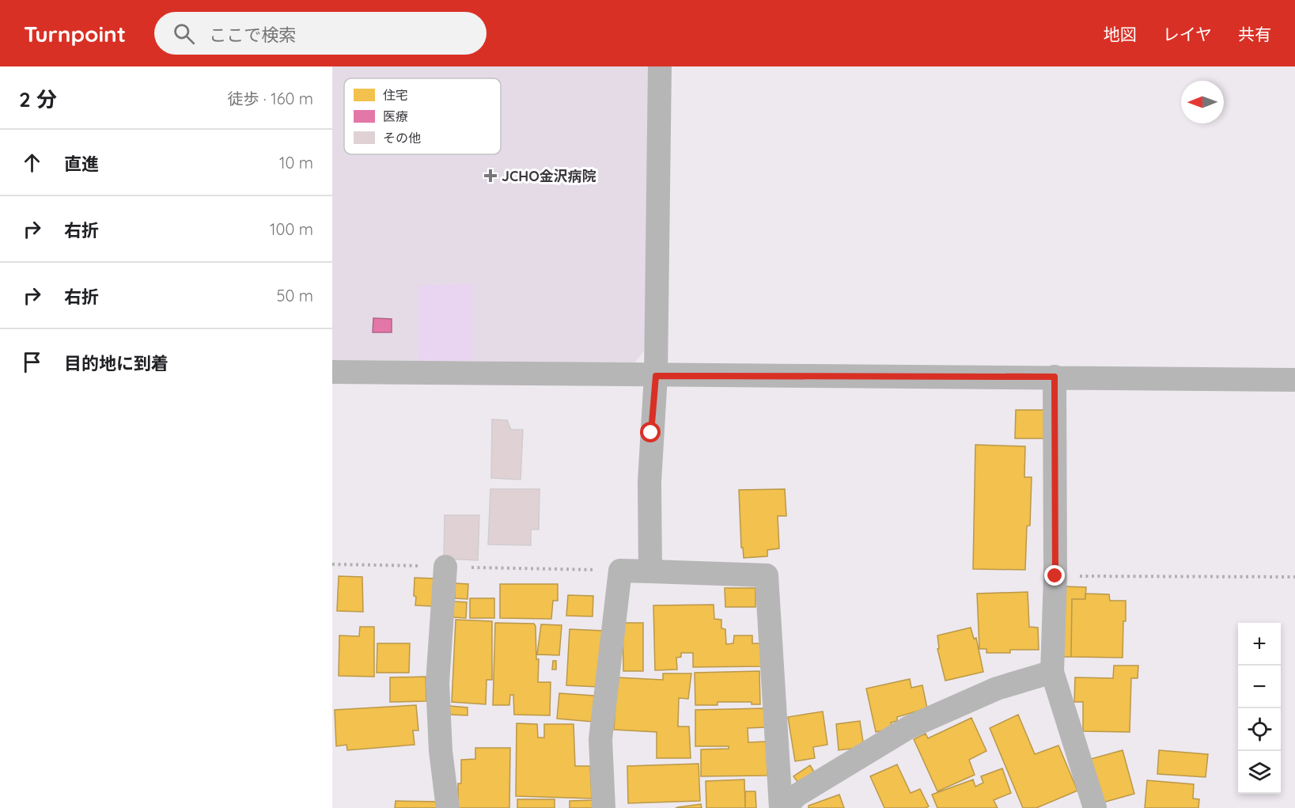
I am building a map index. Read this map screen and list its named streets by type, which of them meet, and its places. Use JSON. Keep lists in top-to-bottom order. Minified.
{"places":{"health":["JCHO金沢病院"]},"legend":["住宅","医療","その他"],"north":"left","page":{"header":"Turnpoint","search":"ここで検索","nav":["地図","レイヤ","共有"],"heading":["2 分","徒歩 · 160 m"],"list":[["直進","10 m"],["右折","100 m"],["右折","50 m"],"目的地に到着"],"map_buttons":["+","−"]}}
